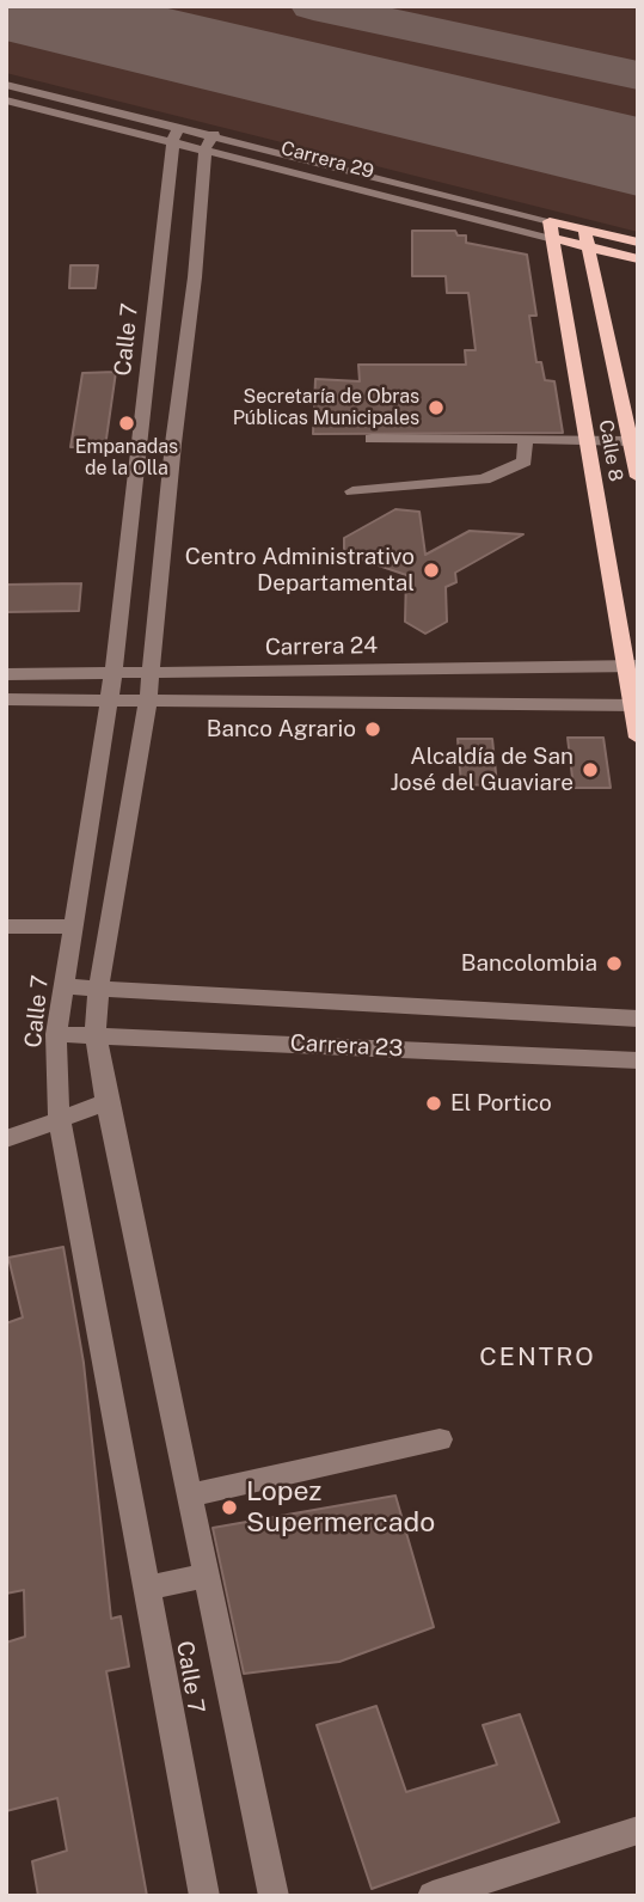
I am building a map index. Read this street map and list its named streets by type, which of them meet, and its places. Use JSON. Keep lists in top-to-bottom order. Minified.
{"streets":{"main road":["Carrera 29","Calle 8"],"street":["Calle 7","Carrera 24","Carrera 23"]},"crossings":[["Carrera 29","Calle 7"],["Carrera 29","Calle 8"],["Calle 7","Carrera 24"],["Calle 7","Carrera 23"],["Calle 8","Carrera 24"]],"districts":["CENTRO"],"places":["Secretaría de Obras Públicas Municipales","Empanadas de la Olla","Centro Administrativo Departamental","Banco Agrario","Alcaldía de San José del Guaviare","Bancolombia","El Portico","Lopez Supermercado"]}
